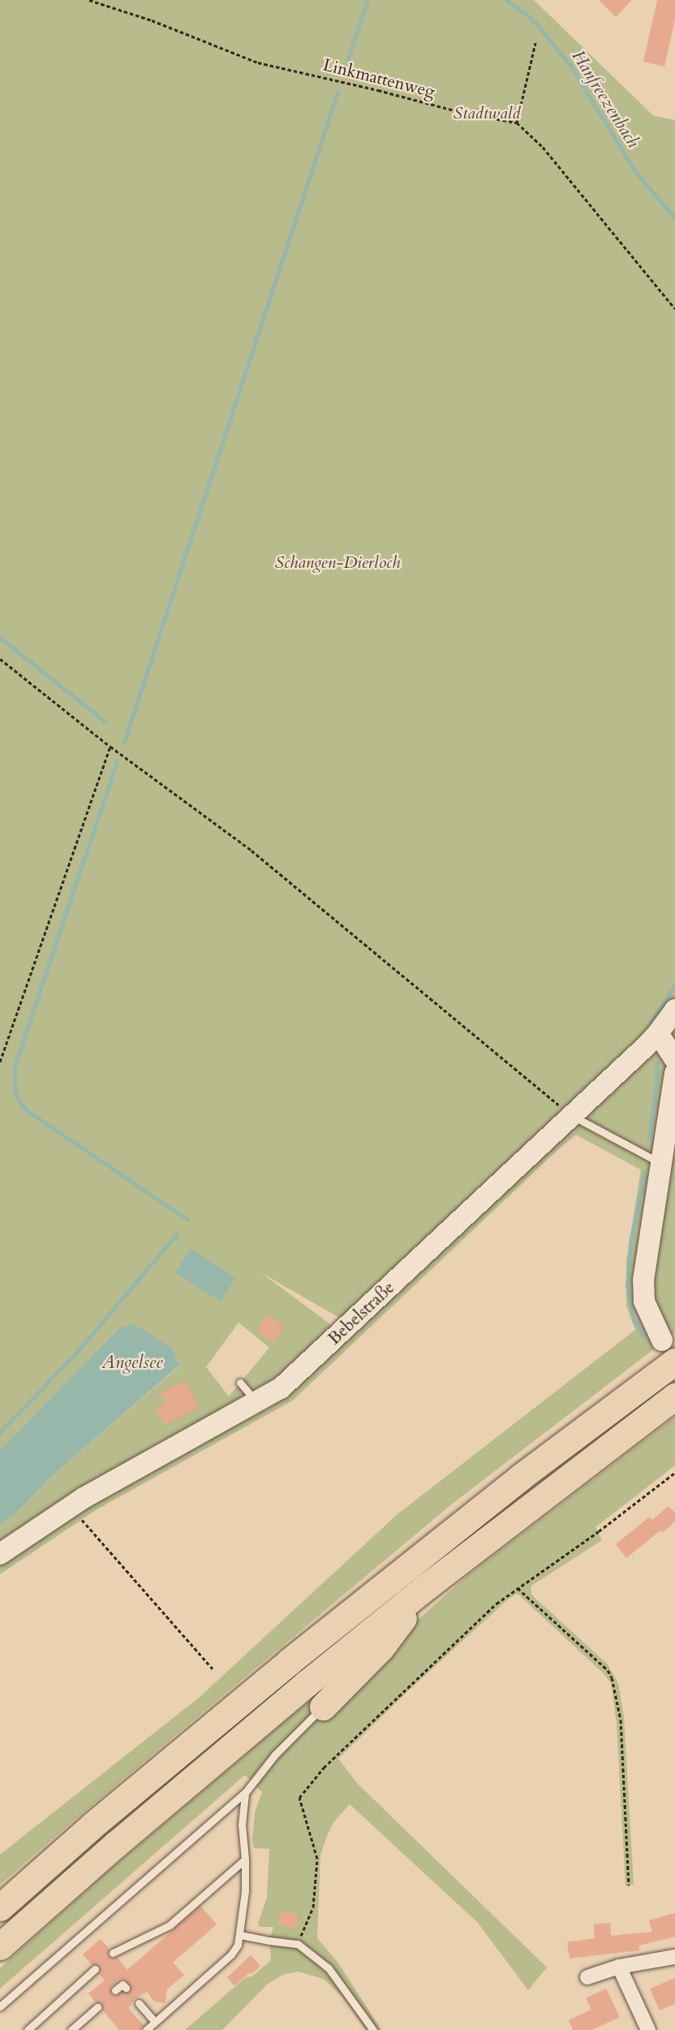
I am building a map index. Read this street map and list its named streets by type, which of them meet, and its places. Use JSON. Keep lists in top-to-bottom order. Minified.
{"streets":{"street":["Bebelstraße"],"path":["Linkmattenweg"]},"water":["Hanfreezenbach","Angelsee"],"parks":["Stadtwald","Schangen-Dierloch"]}
